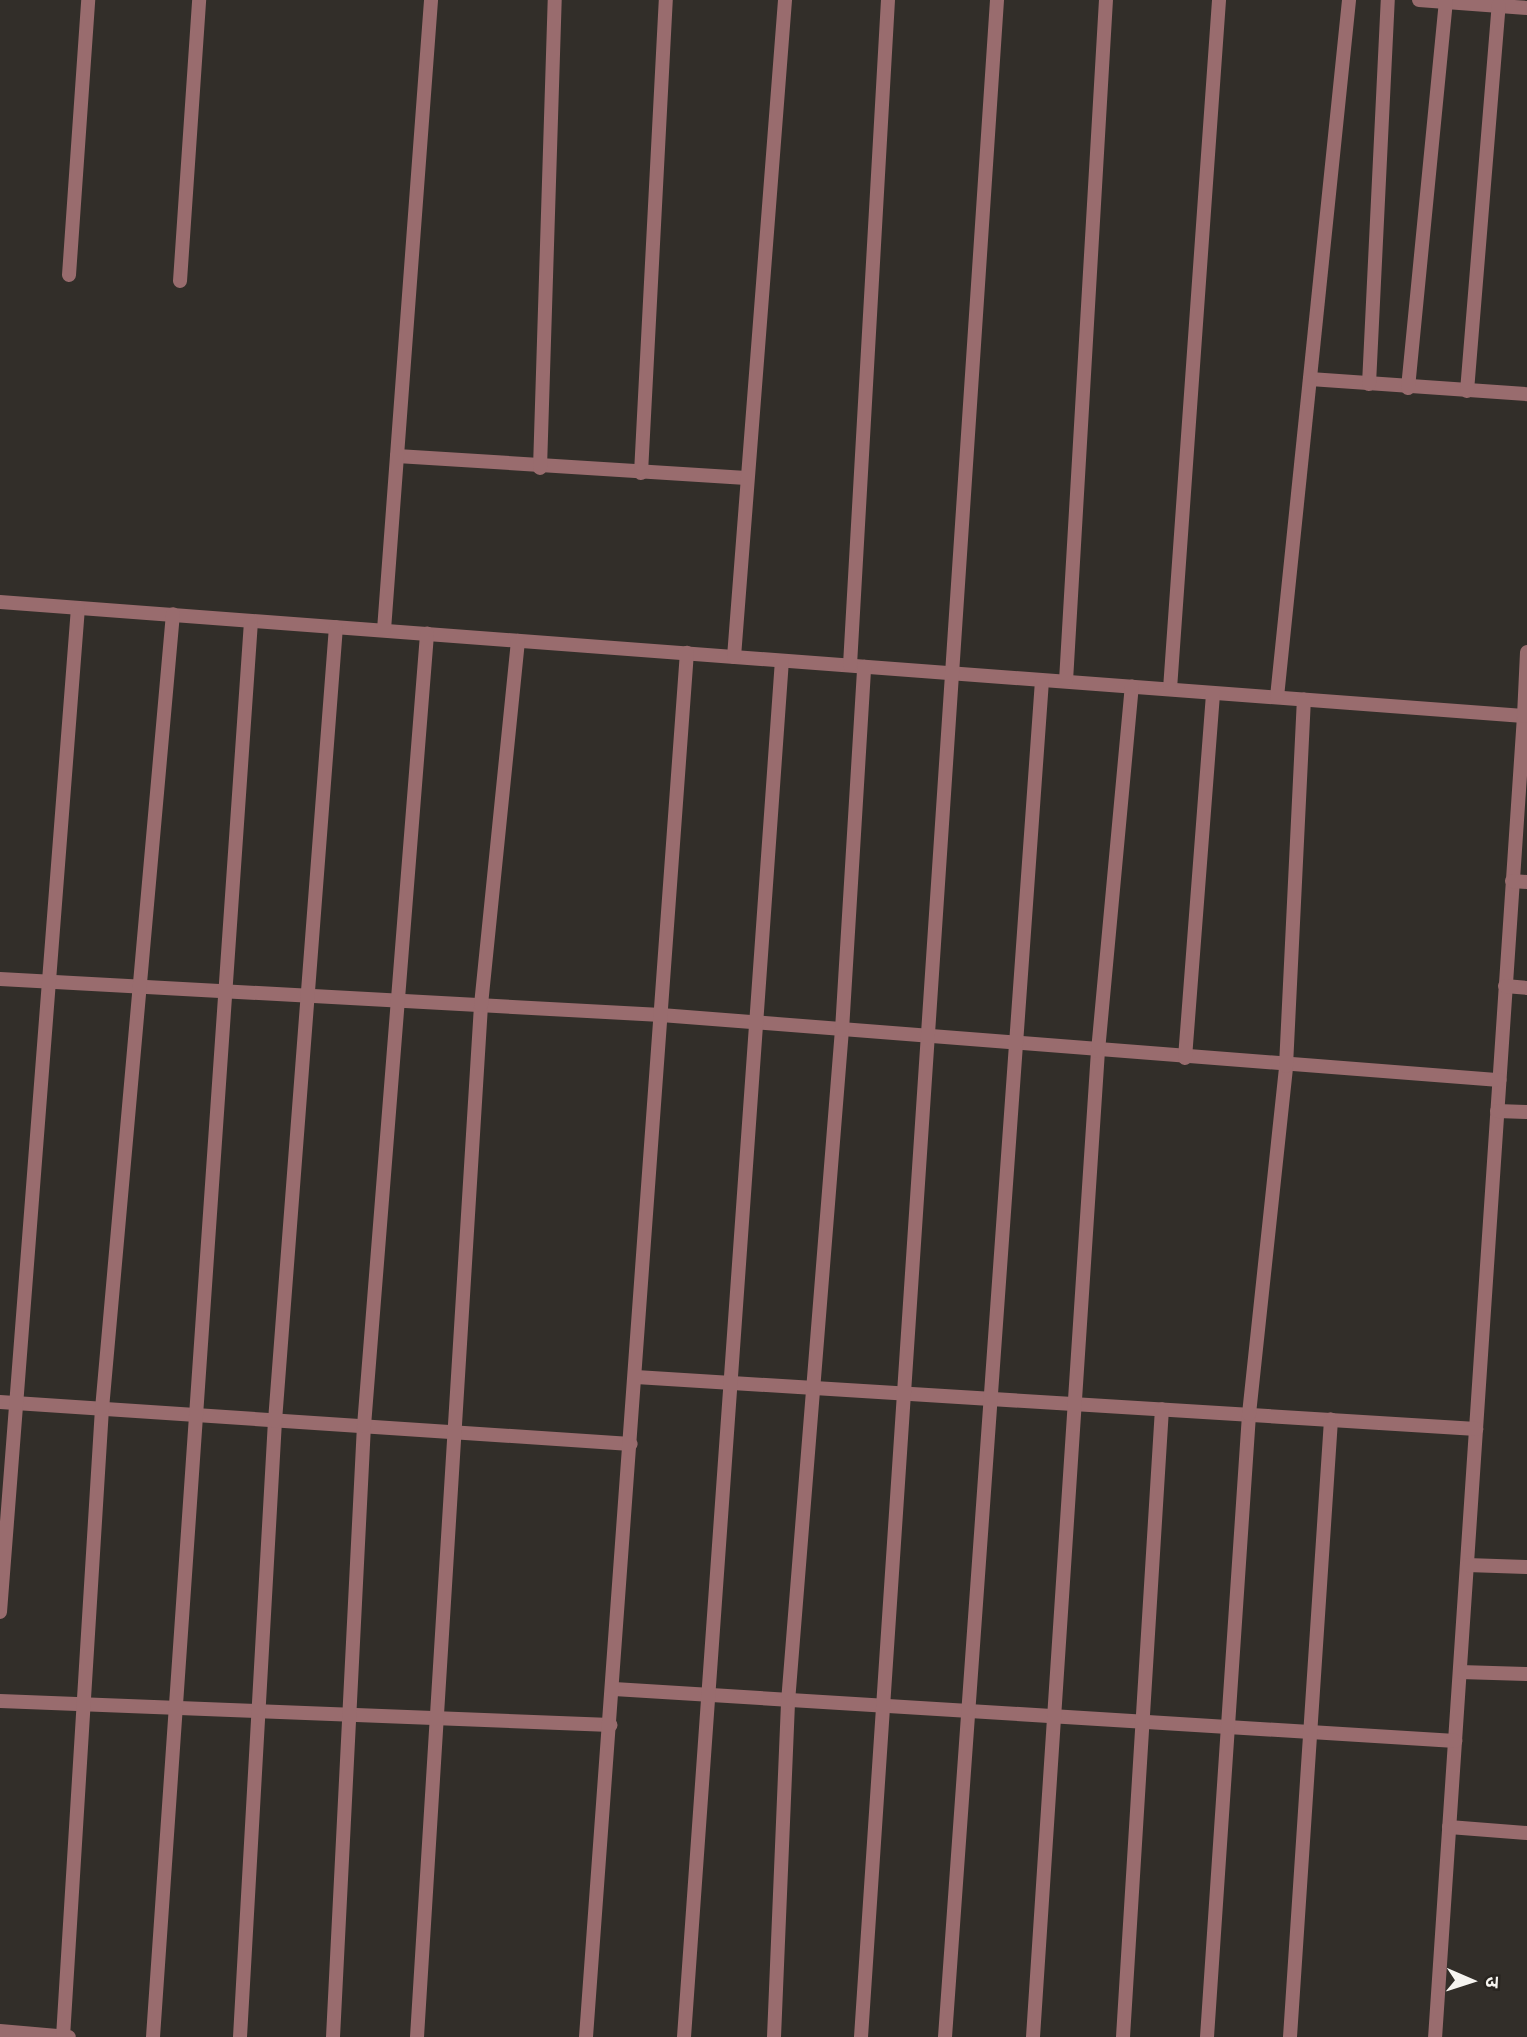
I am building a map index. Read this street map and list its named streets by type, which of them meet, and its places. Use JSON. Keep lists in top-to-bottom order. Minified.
{"north":"right"}
